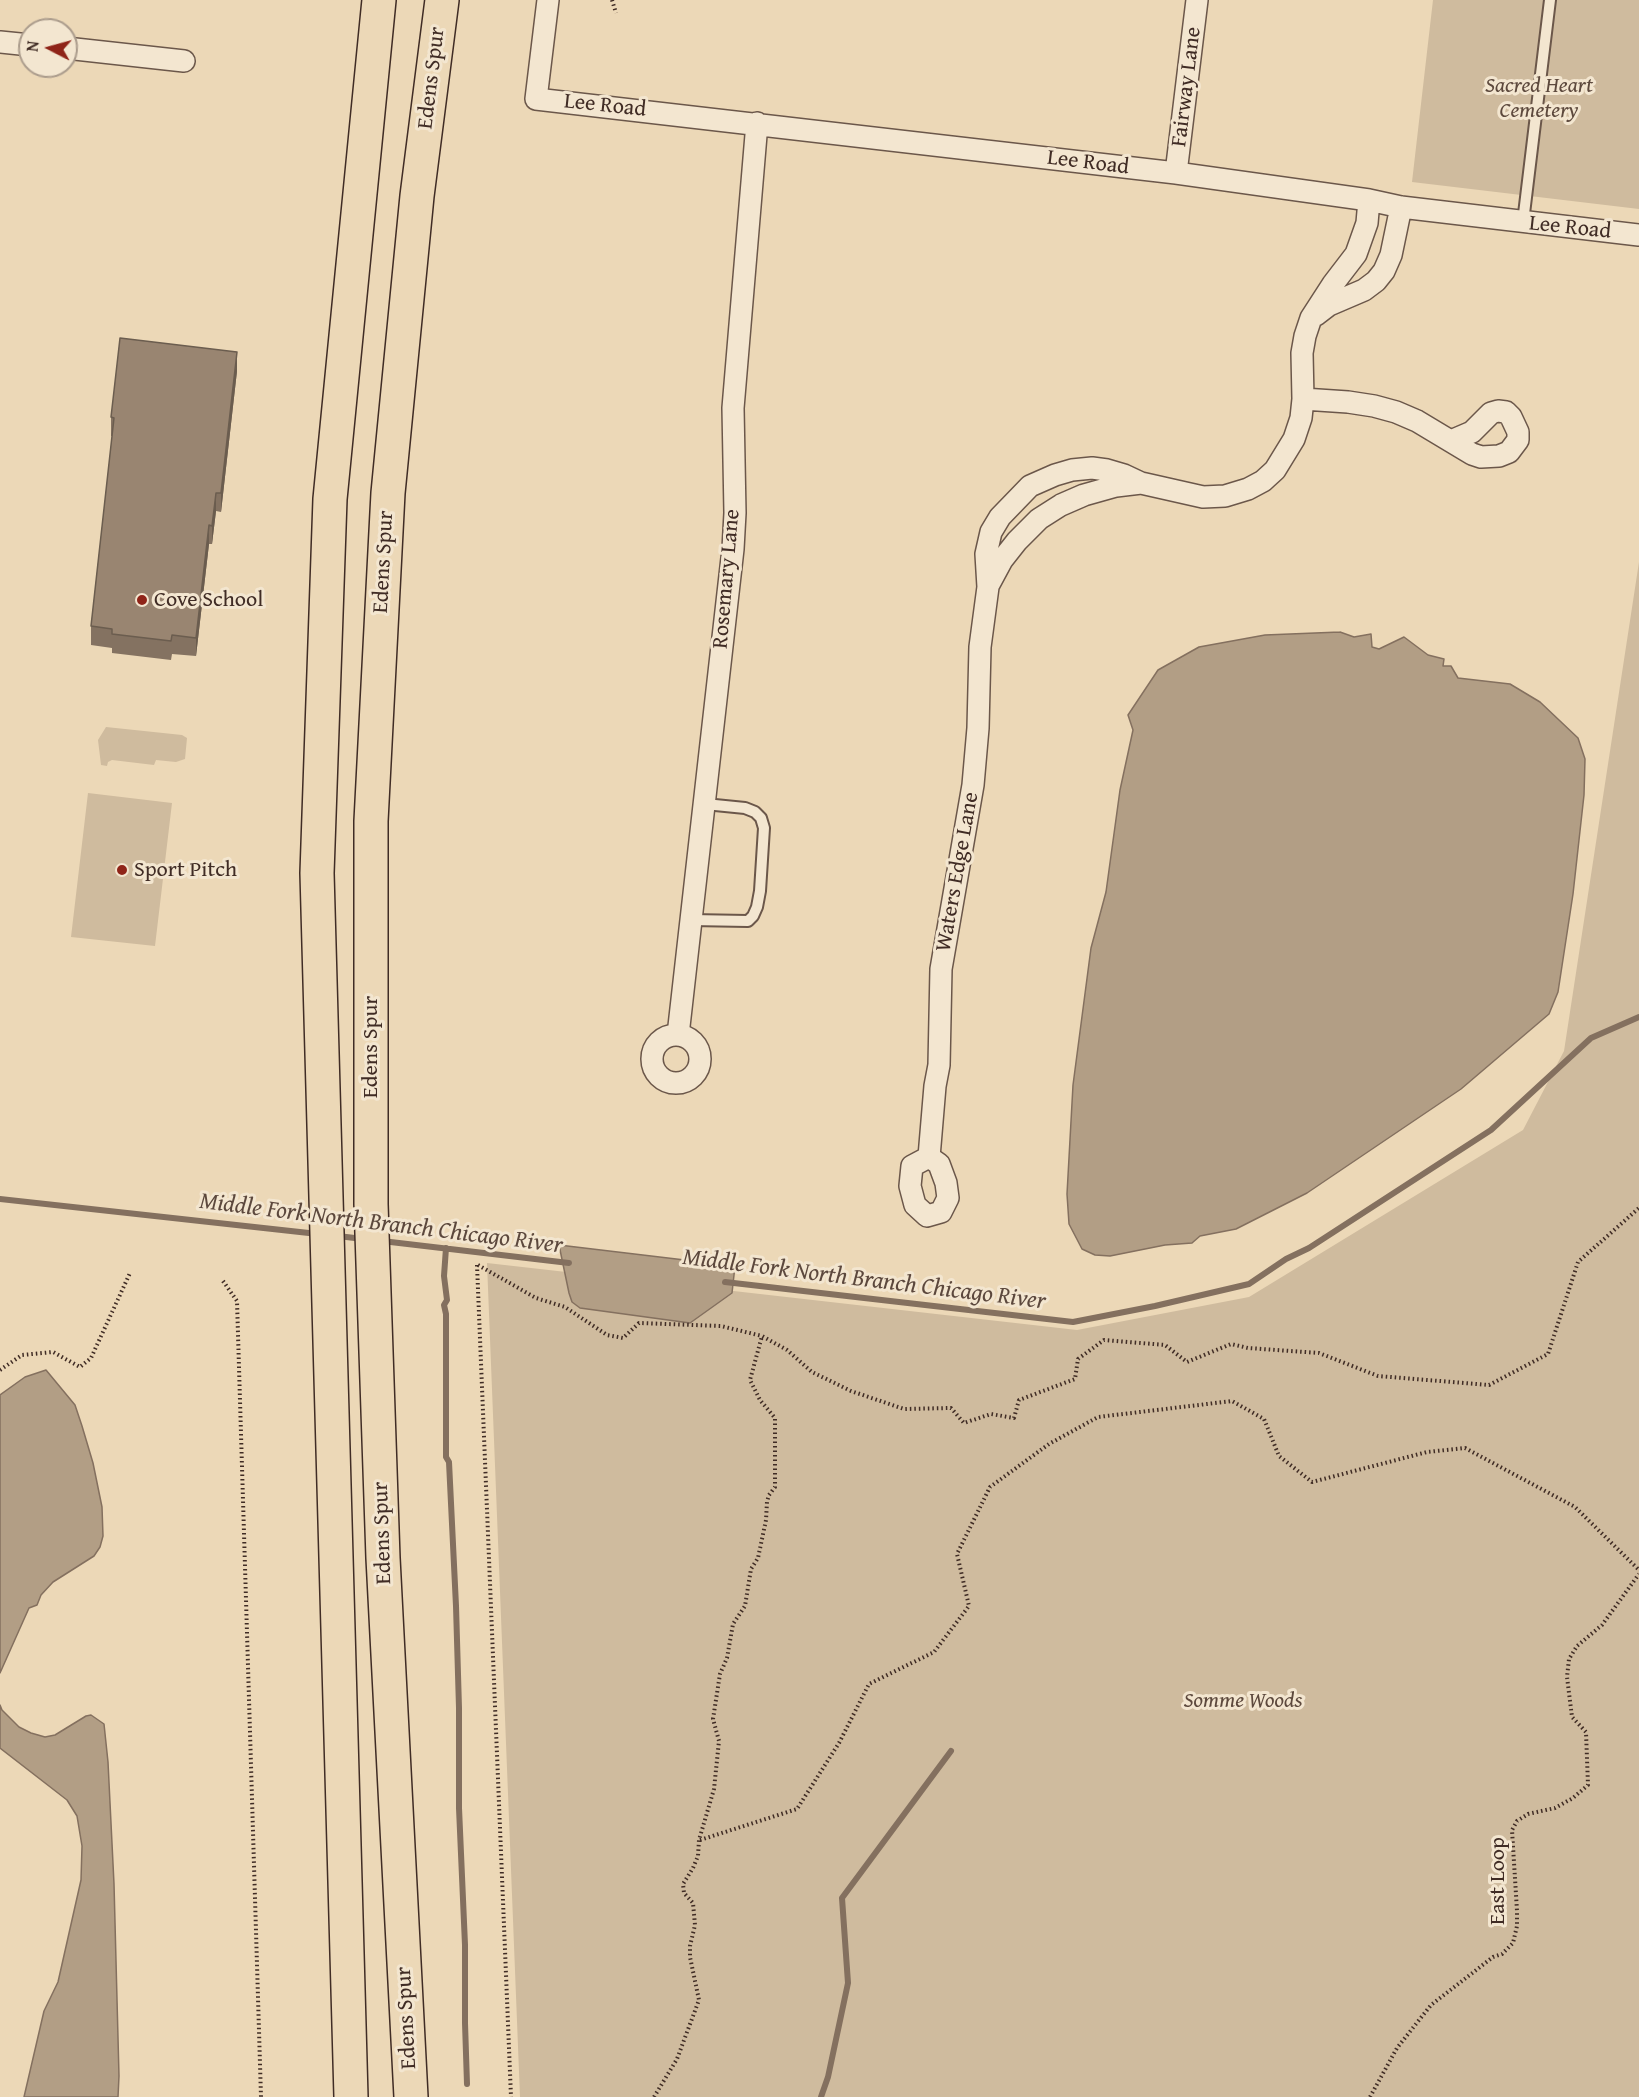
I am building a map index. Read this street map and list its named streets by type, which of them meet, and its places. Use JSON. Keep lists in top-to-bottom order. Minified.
{"streets":{"highway":["Edens Spur"],"street":["Fairway Lane","Lee Road","Rosemary Lane","Waters Edge Lane"],"path":["East Loop"]},"crossings":[["Fairway Lane","Lee Road"],["Lee Road","Rosemary Lane"],["Lee Road","Waters Edge Lane"]],"water":["Middle Fork North Branch Chicago River"],"parks":["Sacred Heart Cemetery","Somme Woods"],"places":["Cove School","Sport Pitch"],"north":"left"}
